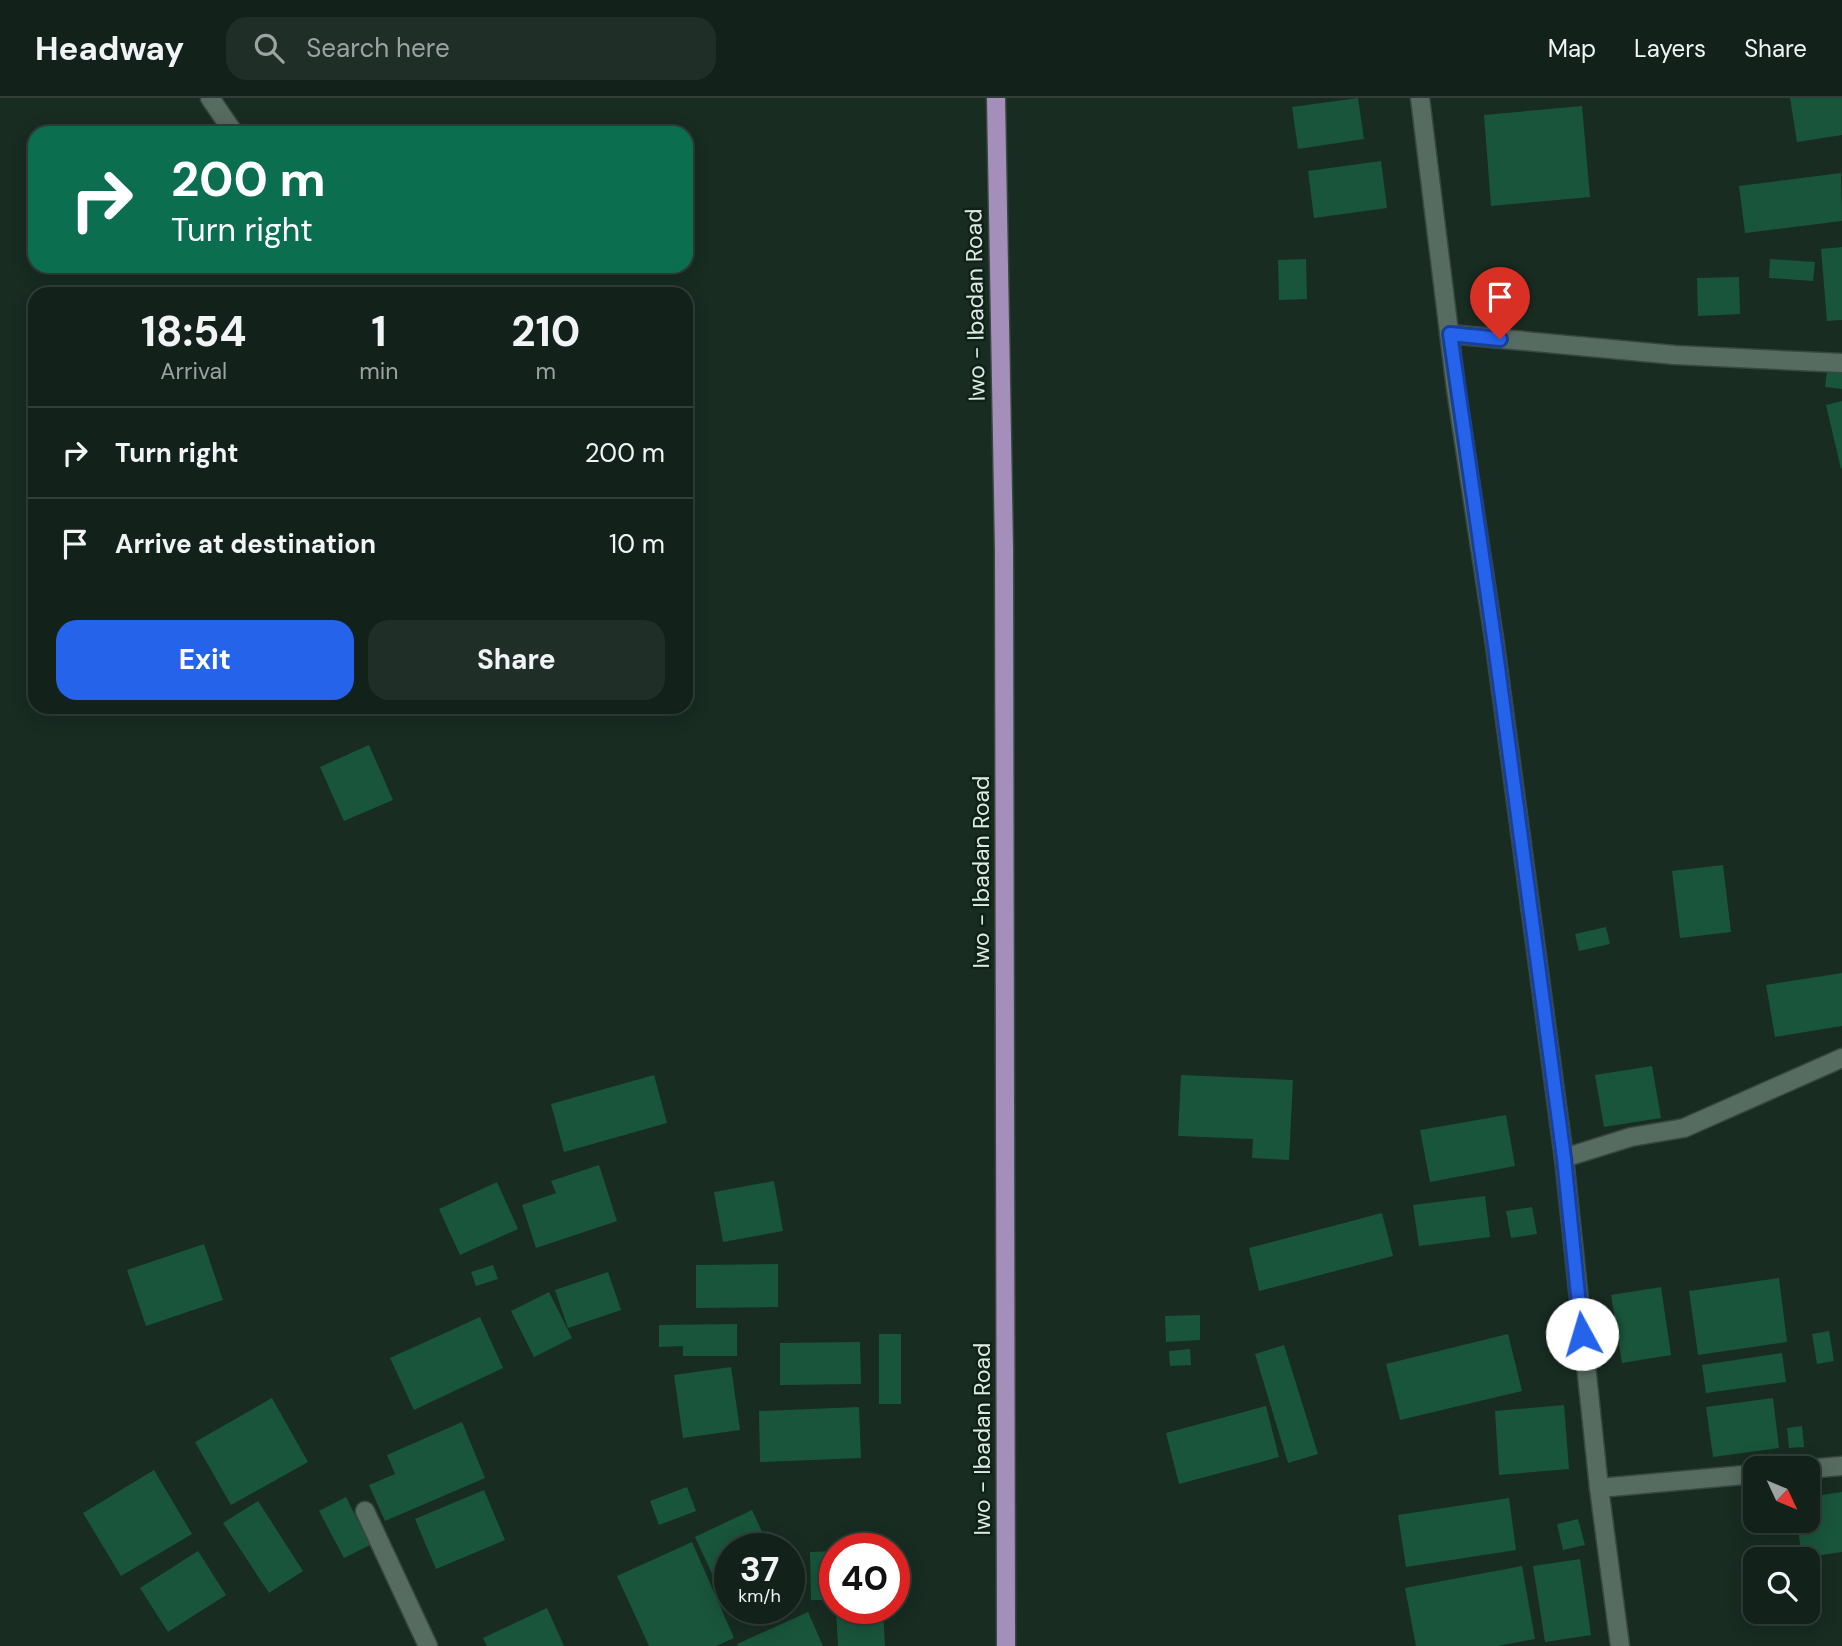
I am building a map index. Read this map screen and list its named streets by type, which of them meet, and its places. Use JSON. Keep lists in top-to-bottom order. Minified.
{"streets":{"main road":["Iwo - Ibadan Road"]},"north":"bottom right","page":{"header":"Headway","search":"Search here","nav":["Map","Layers","Share"],"turn":["200 m","Turn right"],"eta":["18:54","Arrival","1","min","210","m"],"list":[{"name":"Turn right","value":"200 m"},{"name":"Arrive at destination","value":"10 m"}],"buttons":["Exit","Share"],"speed":"37 km/h","limit":"40"}}
